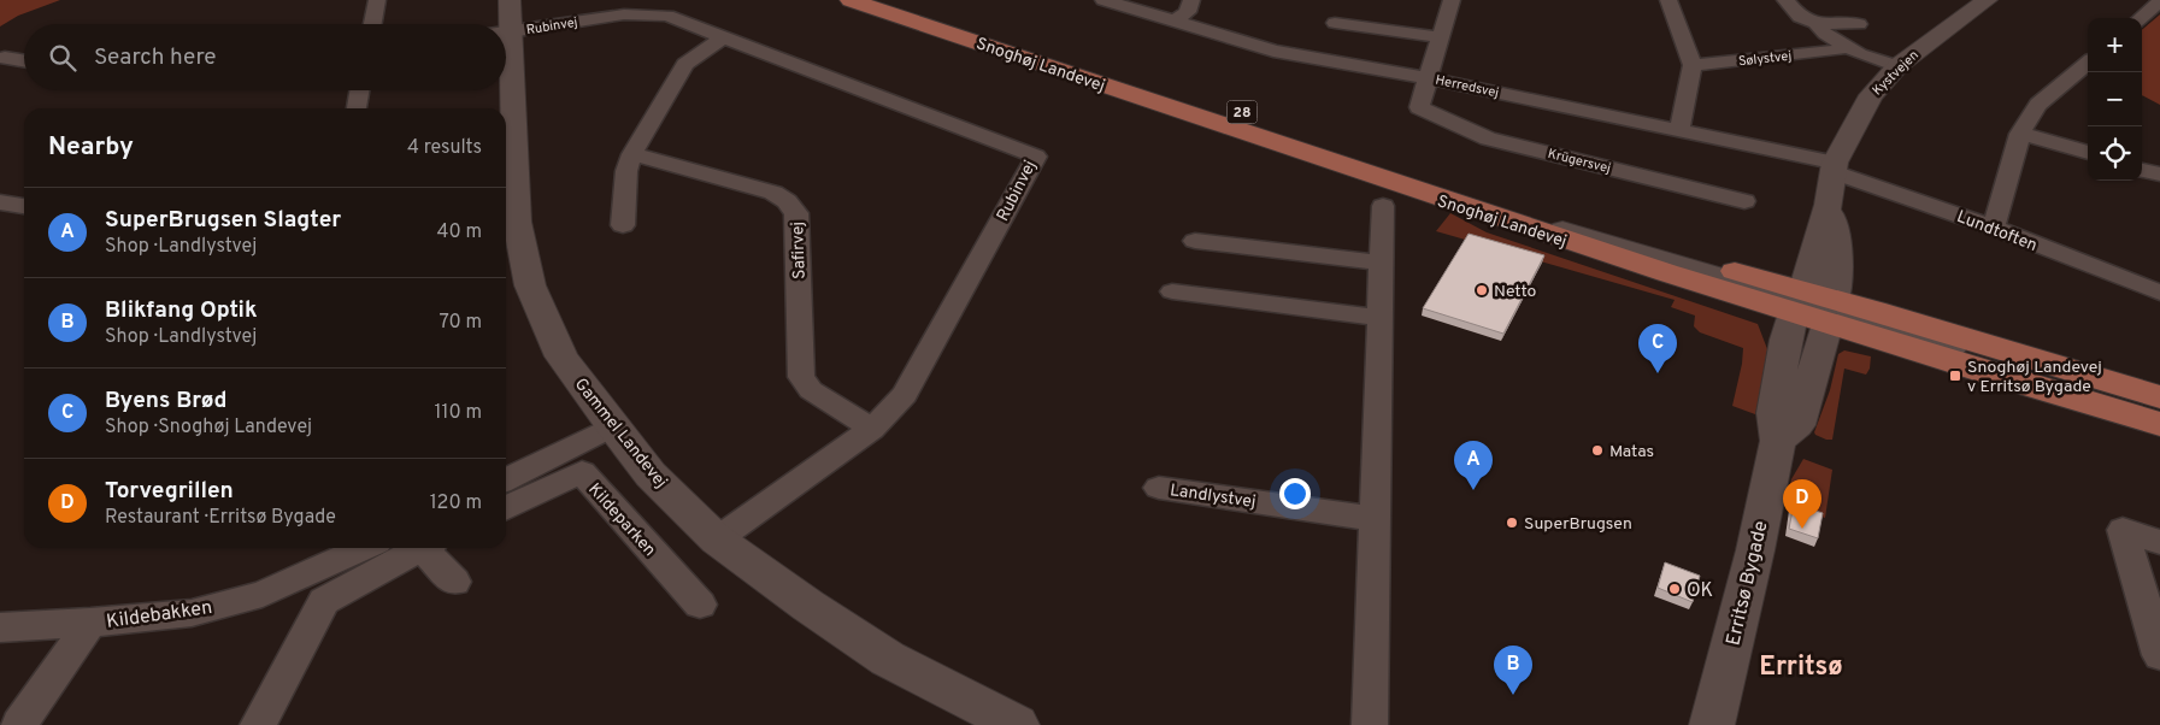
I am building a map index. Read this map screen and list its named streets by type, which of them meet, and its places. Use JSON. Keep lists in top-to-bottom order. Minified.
{"streets":{"main road":["Snoghøj Landevej","28"],"street":["Rubinvej","Sølystvej","Kystvejen","Herredsvej","Krügersvej","Lundtoften","Safirvej","Gammel Landevej","Landlystvej","Kildeparken","Erritsø Bygade","Kildebakken"]},"crossings":[["Rubinvej","Safirvej"],["Rubinvej","Gammel Landevej"],["Snoghøj Landevej","Kystvejen"],["Snoghøj Landevej","Erritsø Bygade"],["Kystvejen","Herredsvej"],["Kystvejen","Lundtoften"],["Kystvejen","Erritsø Bygade"],["Herredsvej","Krügersvej"],["Herredsvej","Lundtoften"]],"districts":["Erritsø"],"places":{"other":["Netto","Matas","SuperBrugsen","OK"],"transit":["Snoghøj Landevej v Erritsø Bygade"]},"page":{"map_buttons":["+","−"],"search":"Search here","heading":["Nearby","4 results"],"list":[{"mark":"A","name":"SuperBrugsen Slagter","note":"Shop · Landlystvej","value":"40 m"},{"mark":"B","name":"Blikfang Optik","note":"Shop · Landlystvej","value":"70 m"},{"mark":"C","name":"Byens Brød","note":"Shop · Snoghøj Landevej","value":"110 m"},{"mark":"D","name":"Torvegrillen","note":"Restaurant · Erritsø Bygade","value":"120 m"}],"pins":["C","A","D","B"]}}
